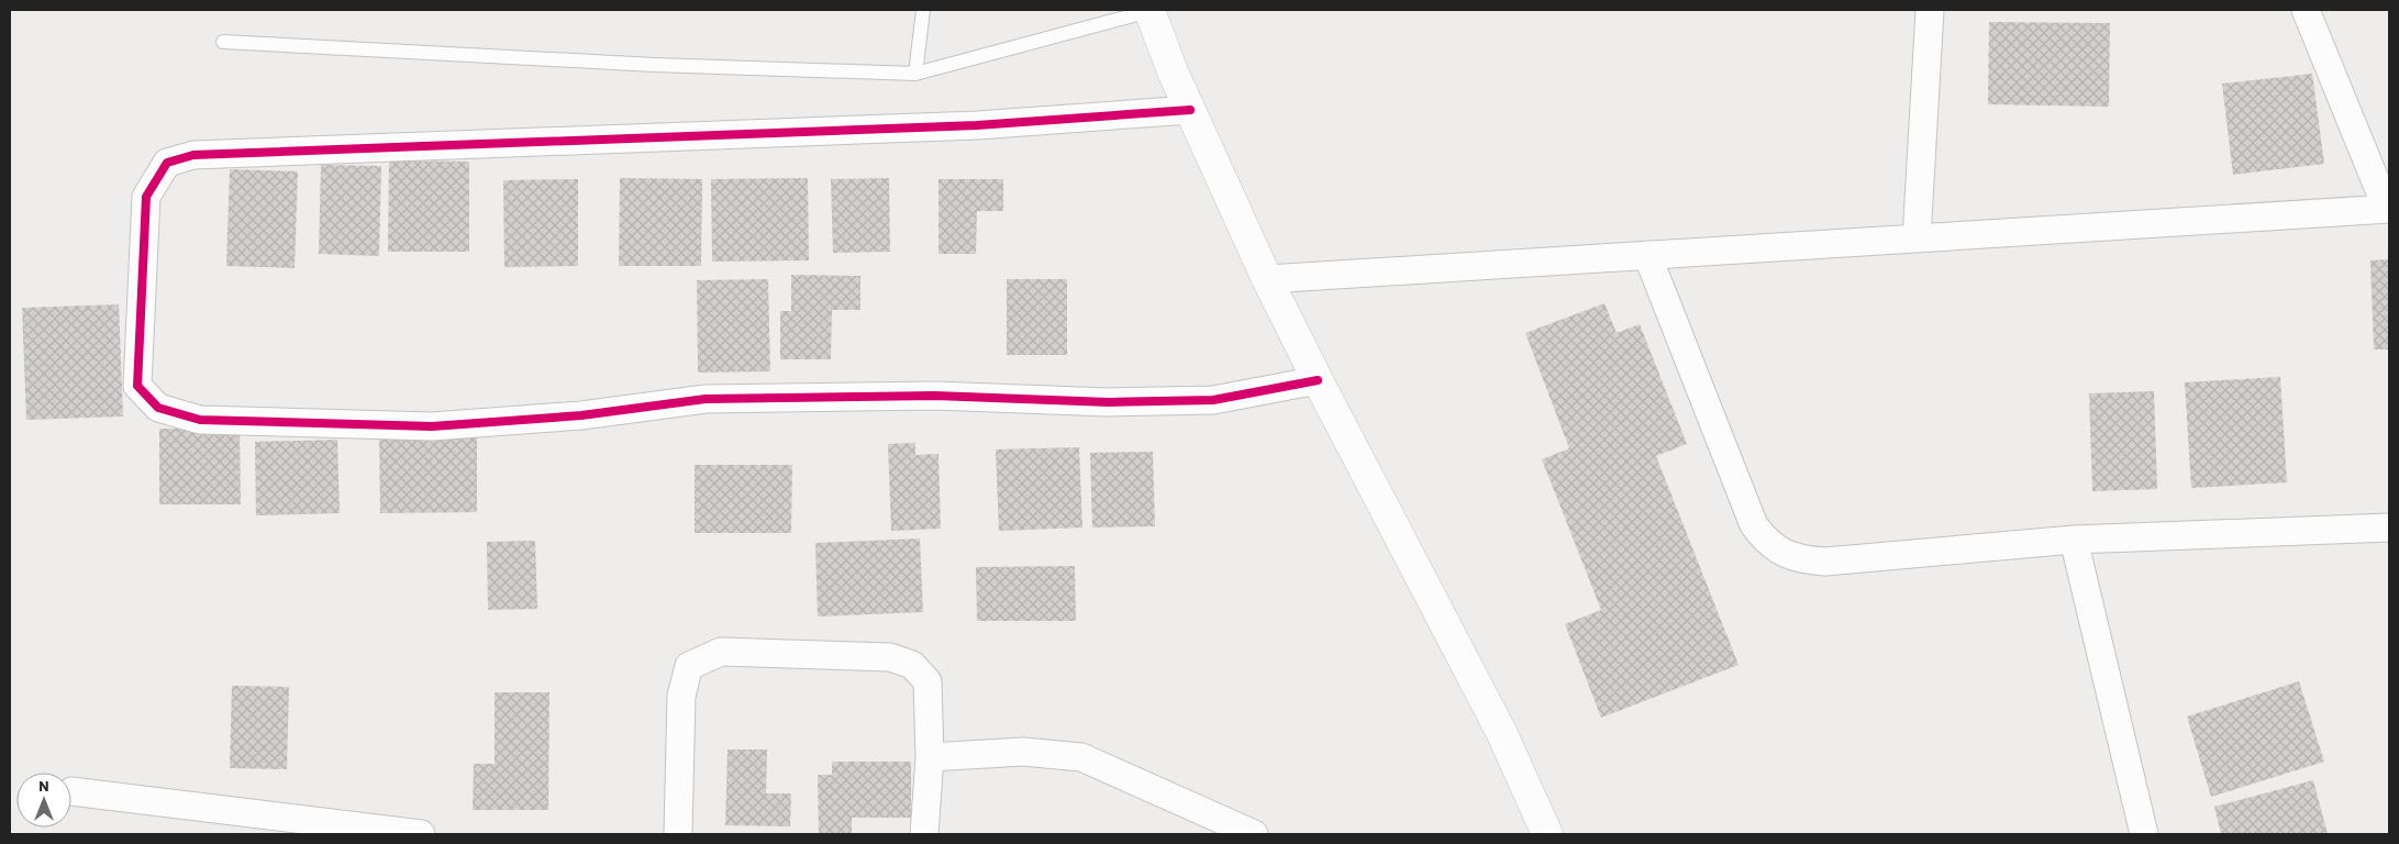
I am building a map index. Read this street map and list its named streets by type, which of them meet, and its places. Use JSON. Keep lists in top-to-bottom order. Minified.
{"north":"top"}
